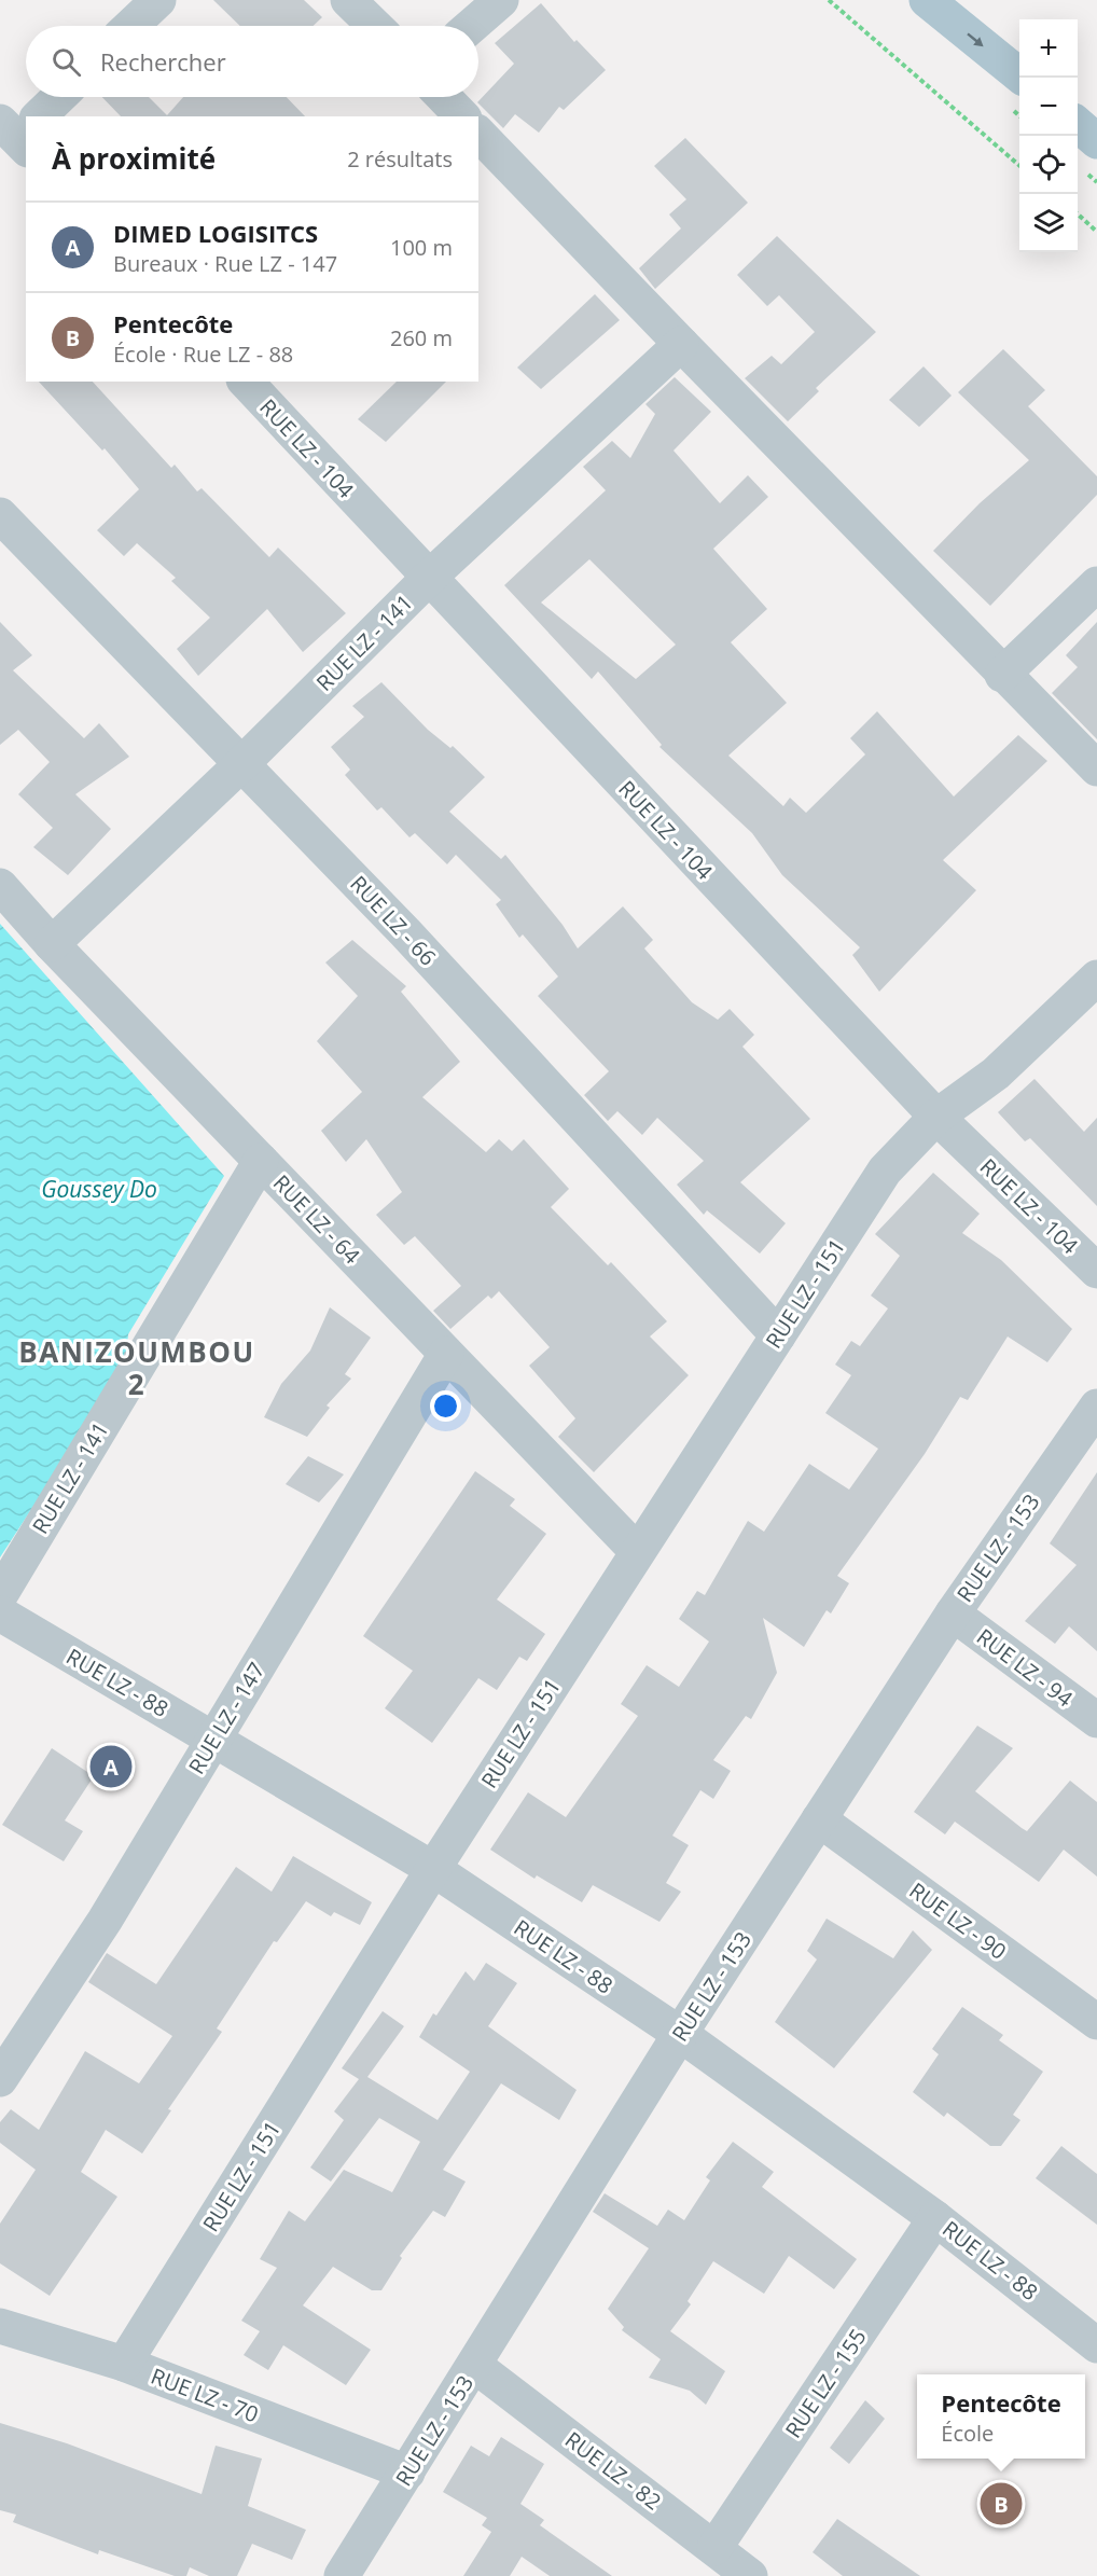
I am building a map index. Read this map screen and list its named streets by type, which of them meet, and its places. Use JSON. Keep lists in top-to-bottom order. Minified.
{"streets":{"street":["RUE LZ - 104","RUE LZ - 141","RUE LZ - 66","RUE LZ - 64","RUE LZ - 151","RUE LZ - 153","RUE LZ - 94","RUE LZ - 88","RUE LZ - 147","RUE LZ - 90","RUE LZ - 155","RUE LZ - 70","RUE LZ - 82"]},"crossings":[["RUE LZ - 104","RUE LZ - 141"],["RUE LZ - 104","RUE LZ - 151"],["RUE LZ - 141","RUE LZ - 66"],["RUE LZ - 141","RUE LZ - 64"],["RUE LZ - 66","RUE LZ - 151"],["RUE LZ - 64","RUE LZ - 151"],["RUE LZ - 64","RUE LZ - 147"],["RUE LZ - 151","RUE LZ - 88"],["RUE LZ - 151","RUE LZ - 70"],["RUE LZ - 153","RUE LZ - 94"],["RUE LZ - 153","RUE LZ - 88"],["RUE LZ - 153","RUE LZ - 90"],["RUE LZ - 153","RUE LZ - 70"],["RUE LZ - 153","RUE LZ - 82"],["RUE LZ - 88","RUE LZ - 147"],["RUE LZ - 88","RUE LZ - 155"],["RUE LZ - 155","RUE LZ - 82"]],"districts":["BANIZOUMBOU 2"],"water":["Goussey Do"],"page":{"map_buttons":["+","−"],"search":"Rechercher","heading":["À proximité","2 résultats"],"list":[{"mark":"A","name":"DIMED LOGISITCS","note":"Bureaux · Rue LZ - 147","value":"100 m"},{"mark":"B","name":"Pentecôte","note":"École · Rue LZ - 88","value":"260 m"}],"pins":["A","B"],"popup":["Pentecôte","École"]}}
